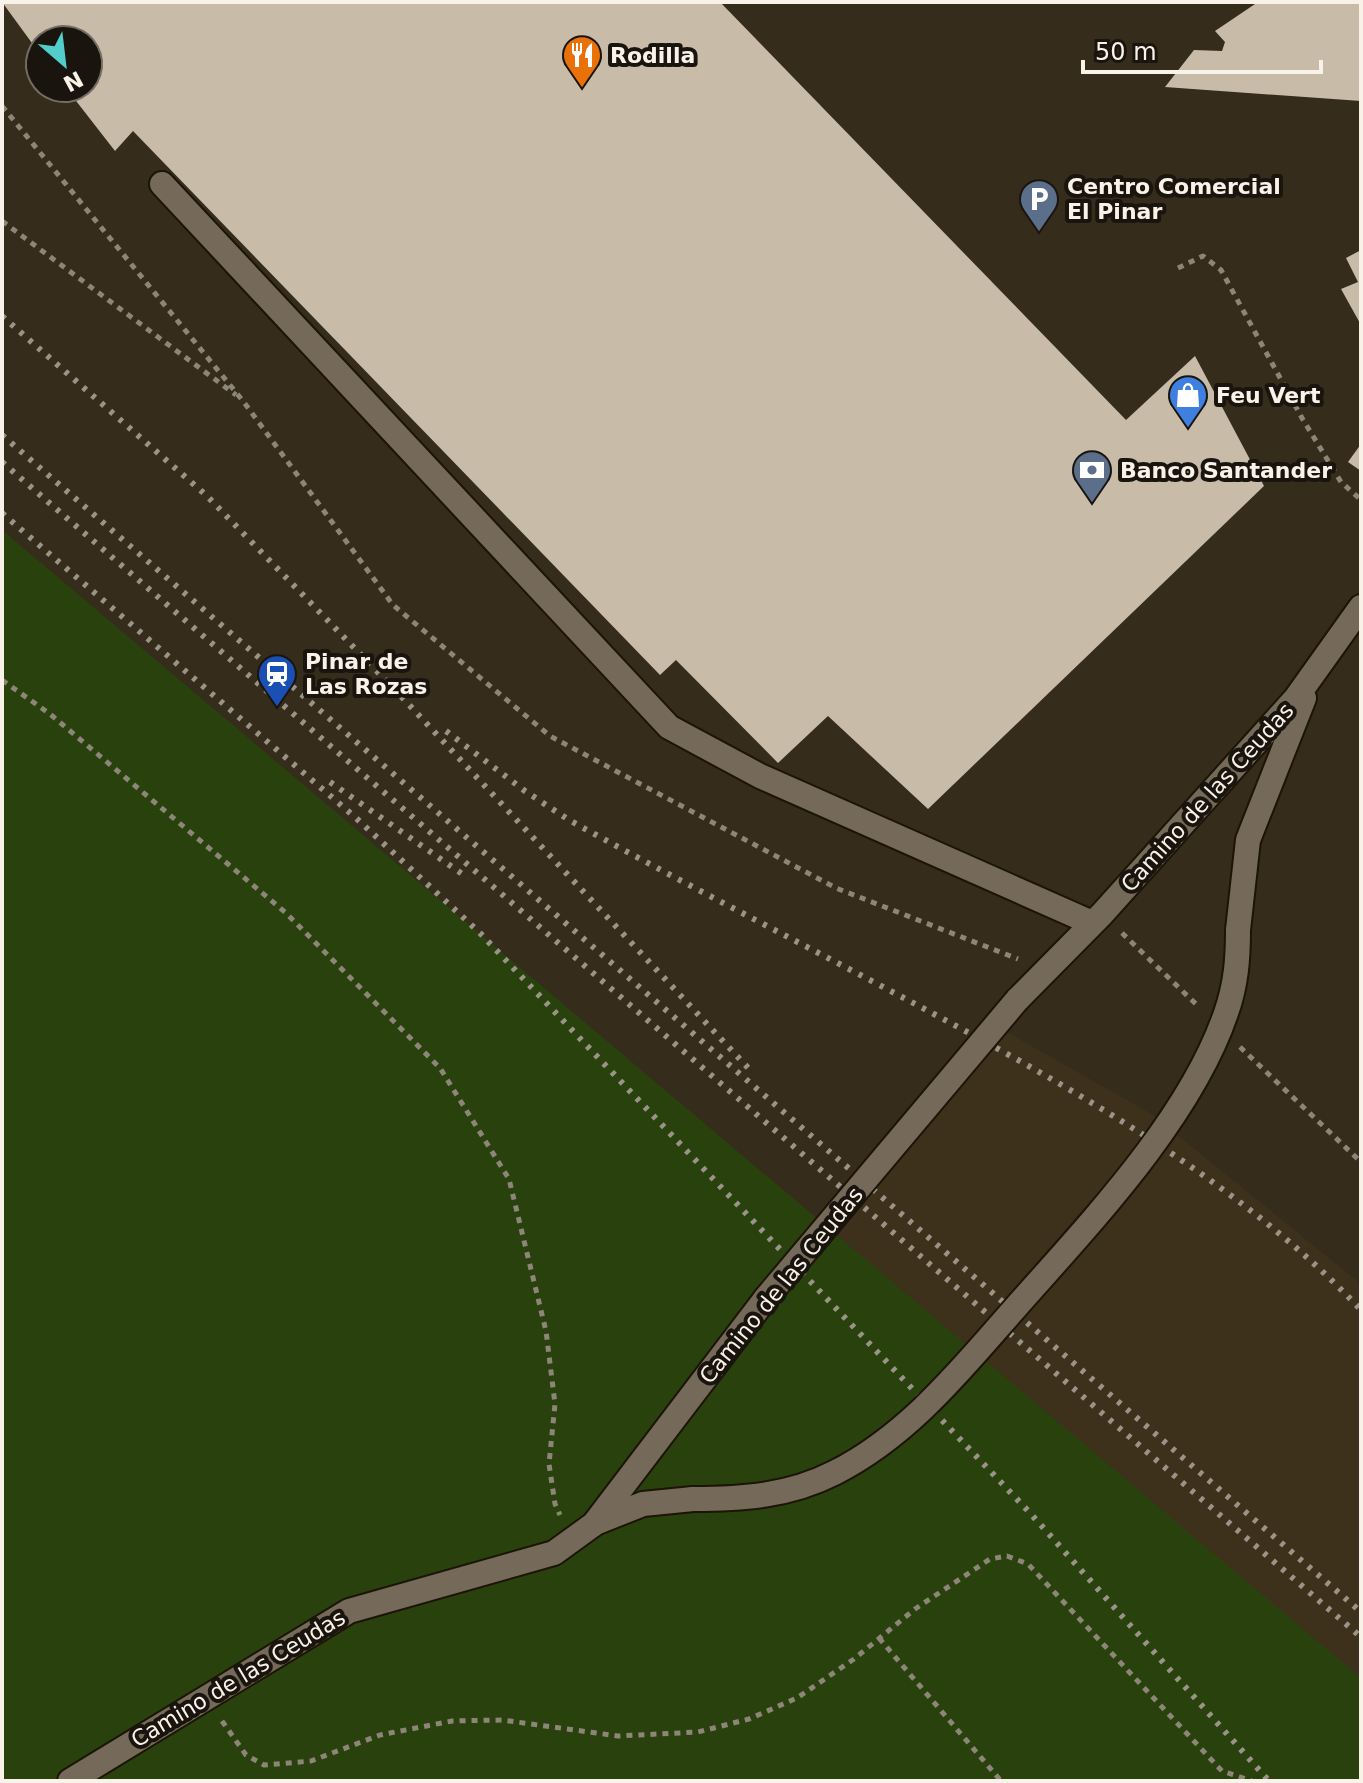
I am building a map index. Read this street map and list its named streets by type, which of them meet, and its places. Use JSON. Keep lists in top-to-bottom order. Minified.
{"streets":{"street":["Camino de las Ceudas"]},"places":{"restaurant":["Rodilla"],"parking":["Centro Comercial El Pinar"],"shop":["Feu Vert"],"bank":["Banco Santander"],"station":["Pinar de Las Rozas"]},"scale_bar":"50 m","north":"bottom right"}
